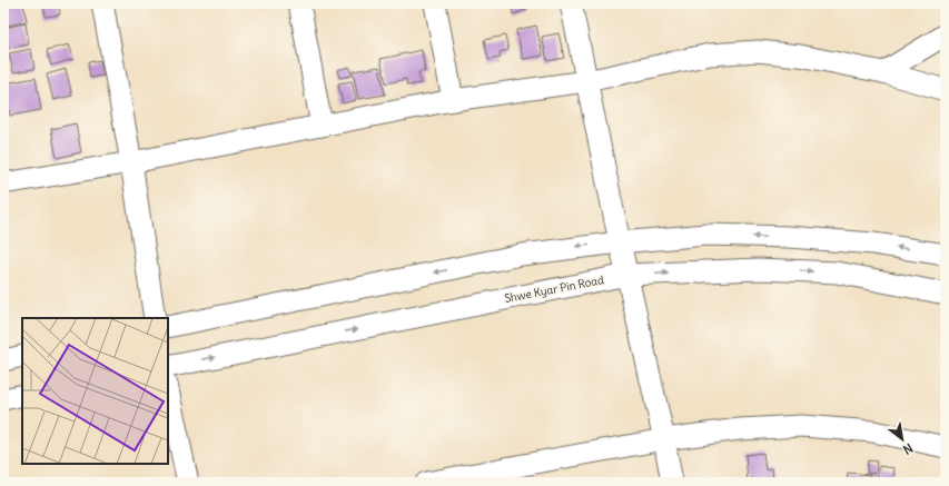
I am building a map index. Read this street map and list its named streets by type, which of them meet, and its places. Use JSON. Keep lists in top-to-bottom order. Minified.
{"streets":{"street":["Shwe Kyar Pin Road"]},"north":"bottom right"}
